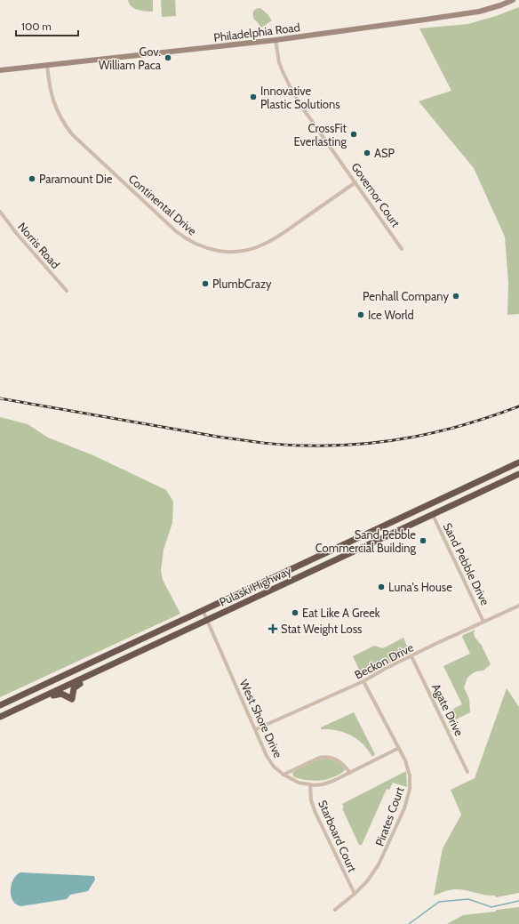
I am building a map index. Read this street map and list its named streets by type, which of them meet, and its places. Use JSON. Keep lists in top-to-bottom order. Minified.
{"streets":{"highway":["Pulaski Highway"],"main road":["Philadelphia Road"],"street":["Governor Court","Continental Drive","Norris Road","Sand Pebble Drive","Beckon Drive","Agate Drive","West Shore Drive","Pirates Court","Starboard Court"]},"crossings":[["Philadelphia Road","Governor Court"],["Philadelphia Road","Continental Drive"],["Governor Court","Continental Drive"],["Sand Pebble Drive","Pulaski Highway"],["Sand Pebble Drive","Beckon Drive"],["Pulaski Highway","West Shore Drive"],["Beckon Drive","Agate Drive"],["Beckon Drive","West Shore Drive"],["Beckon Drive","Pirates Court"],["West Shore Drive","Pirates Court"],["West Shore Drive","Starboard Court"],["Pirates Court","Starboard Court"]],"places":{"other":["Gov. William Paca","Innovative Plastic Solutions","CrossFit Everlasting","ASP","Paramount Die","PlumbCrazy","Penhall Company","Ice World","Sand Pebble Commercial Building","Luna's House","Eat Like A Greek"],"health":["Stat Weight Loss"]},"scale_bar":"100 m"}
